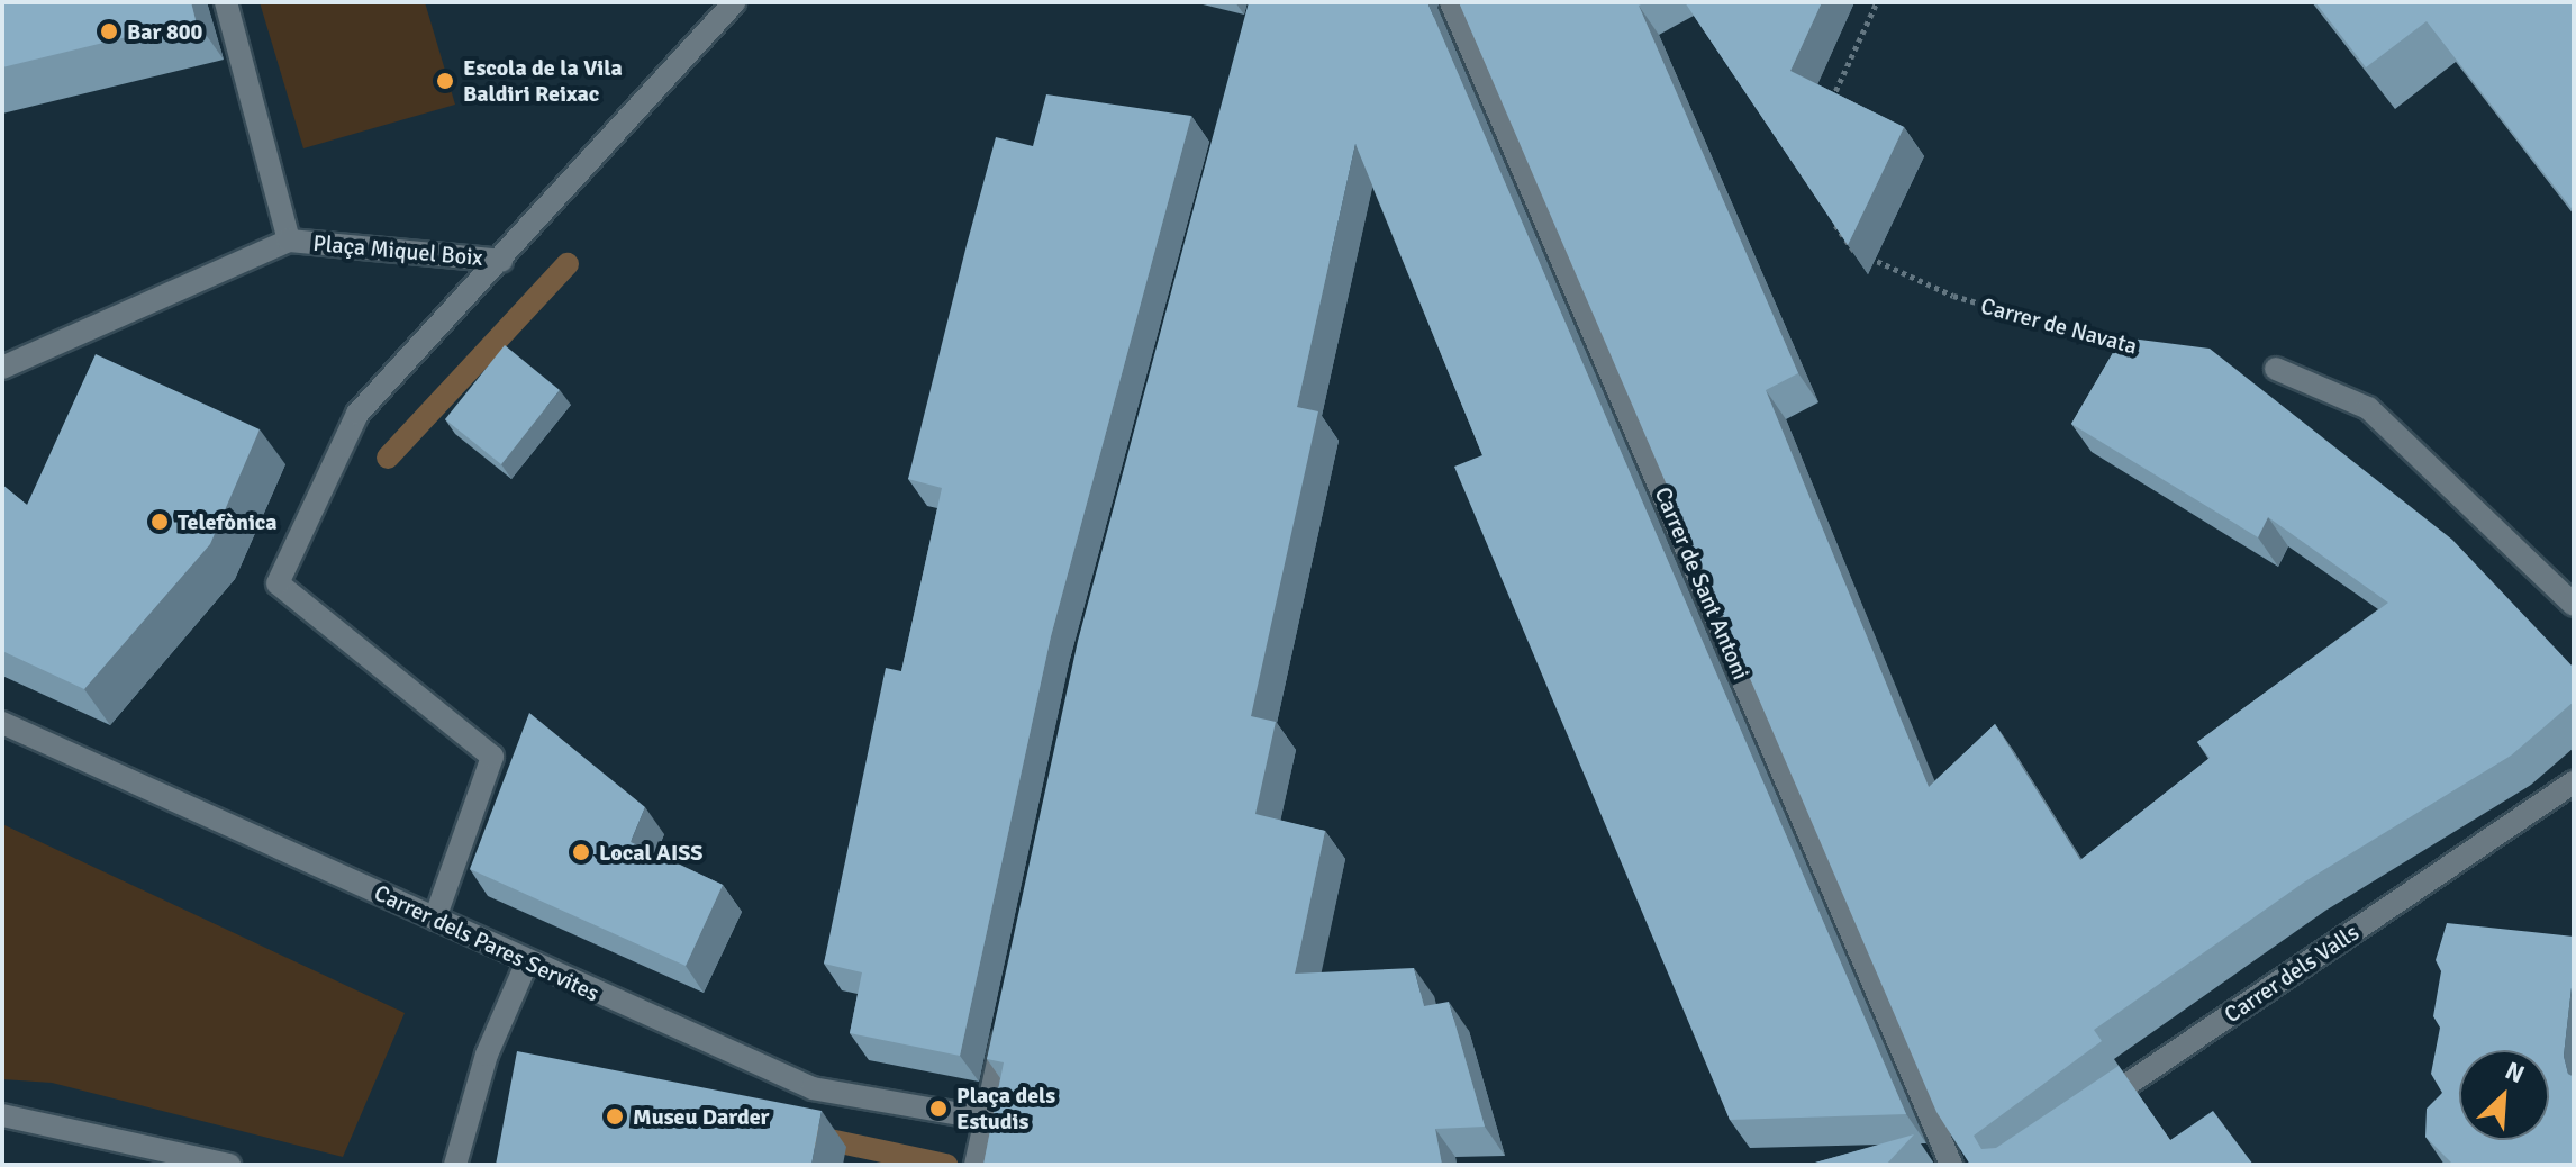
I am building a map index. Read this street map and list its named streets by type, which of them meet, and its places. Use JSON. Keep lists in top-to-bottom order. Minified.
{"streets":{"street":["Plaça Miquel Boix","Carrer de Sant Antoni","Carrer dels Pares Servites","Carrer dels Valls"],"path":["Carrer de Navata"]},"crossings":[["Plaça Miquel Boix","Carrer dels Pares Servites"]],"places":["Bar 800","Escola de la Vila Baldiri Reixac","Telefònica","Local AISS","Plaça dels Estudis","Museu Darder"],"north":"top right"}
